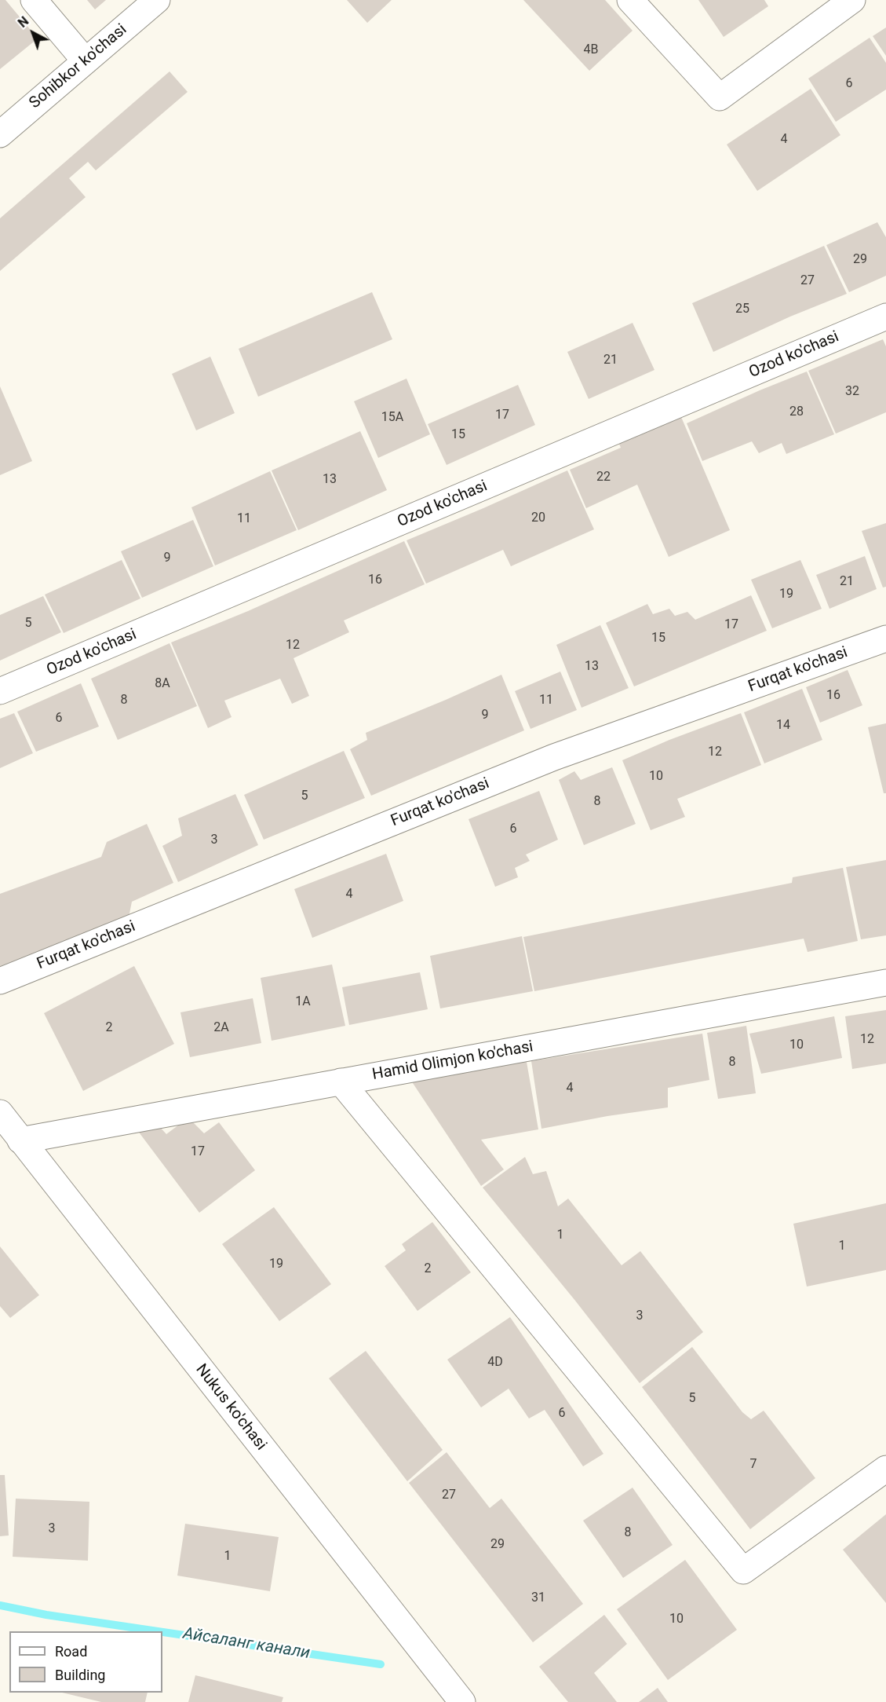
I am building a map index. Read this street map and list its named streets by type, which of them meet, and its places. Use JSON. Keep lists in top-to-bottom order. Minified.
{"streets":{"street":["Sohibkor ko'chasi","Ozod ko'chasi","Furqat ko'chasi","Hamid Olimjon ko'chasi","Nukus ko'chasi"]},"crossings":[["Hamid Olimjon ko'chasi","Nukus ko'chasi"]],"water":["Айсаланг канали"],"house_numbers":["4B","6","4","29","27","25","21","32","28","17","15A","15","22","13","20","11","9","16","21","19","5","17","15","12","13","8A","16","8","11","9","6","14","12","10","5","8","6","3","4","1A","2","2A","12","10","8","4","17","1","1","19","2","3","4D","5","6","7","27","3","8","29","1","31","10"],"legend":["Road","Building"],"north":"top left"}
